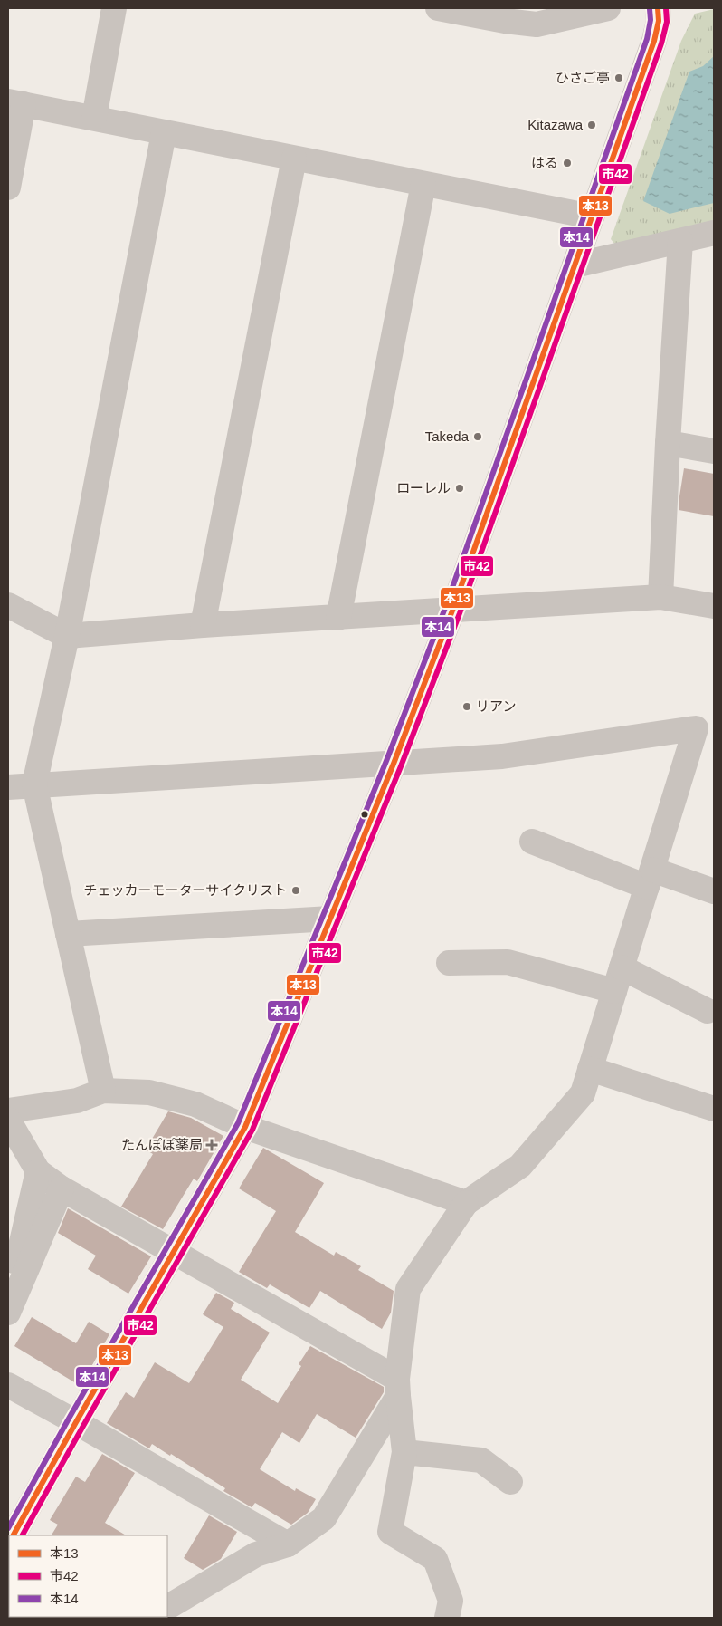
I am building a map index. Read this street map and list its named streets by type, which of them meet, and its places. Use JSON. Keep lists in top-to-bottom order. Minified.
{"places":{"other":["ひさご亭","Kitazawa","はる","Takeda","ローレル","リアン","チェッカーモーターサイクリスト"],"health":["たんぽぽ薬局"]},"lines":["transit line 本13","transit line 市42","transit line 本14"],"legend":["本13","市42","本14"]}
